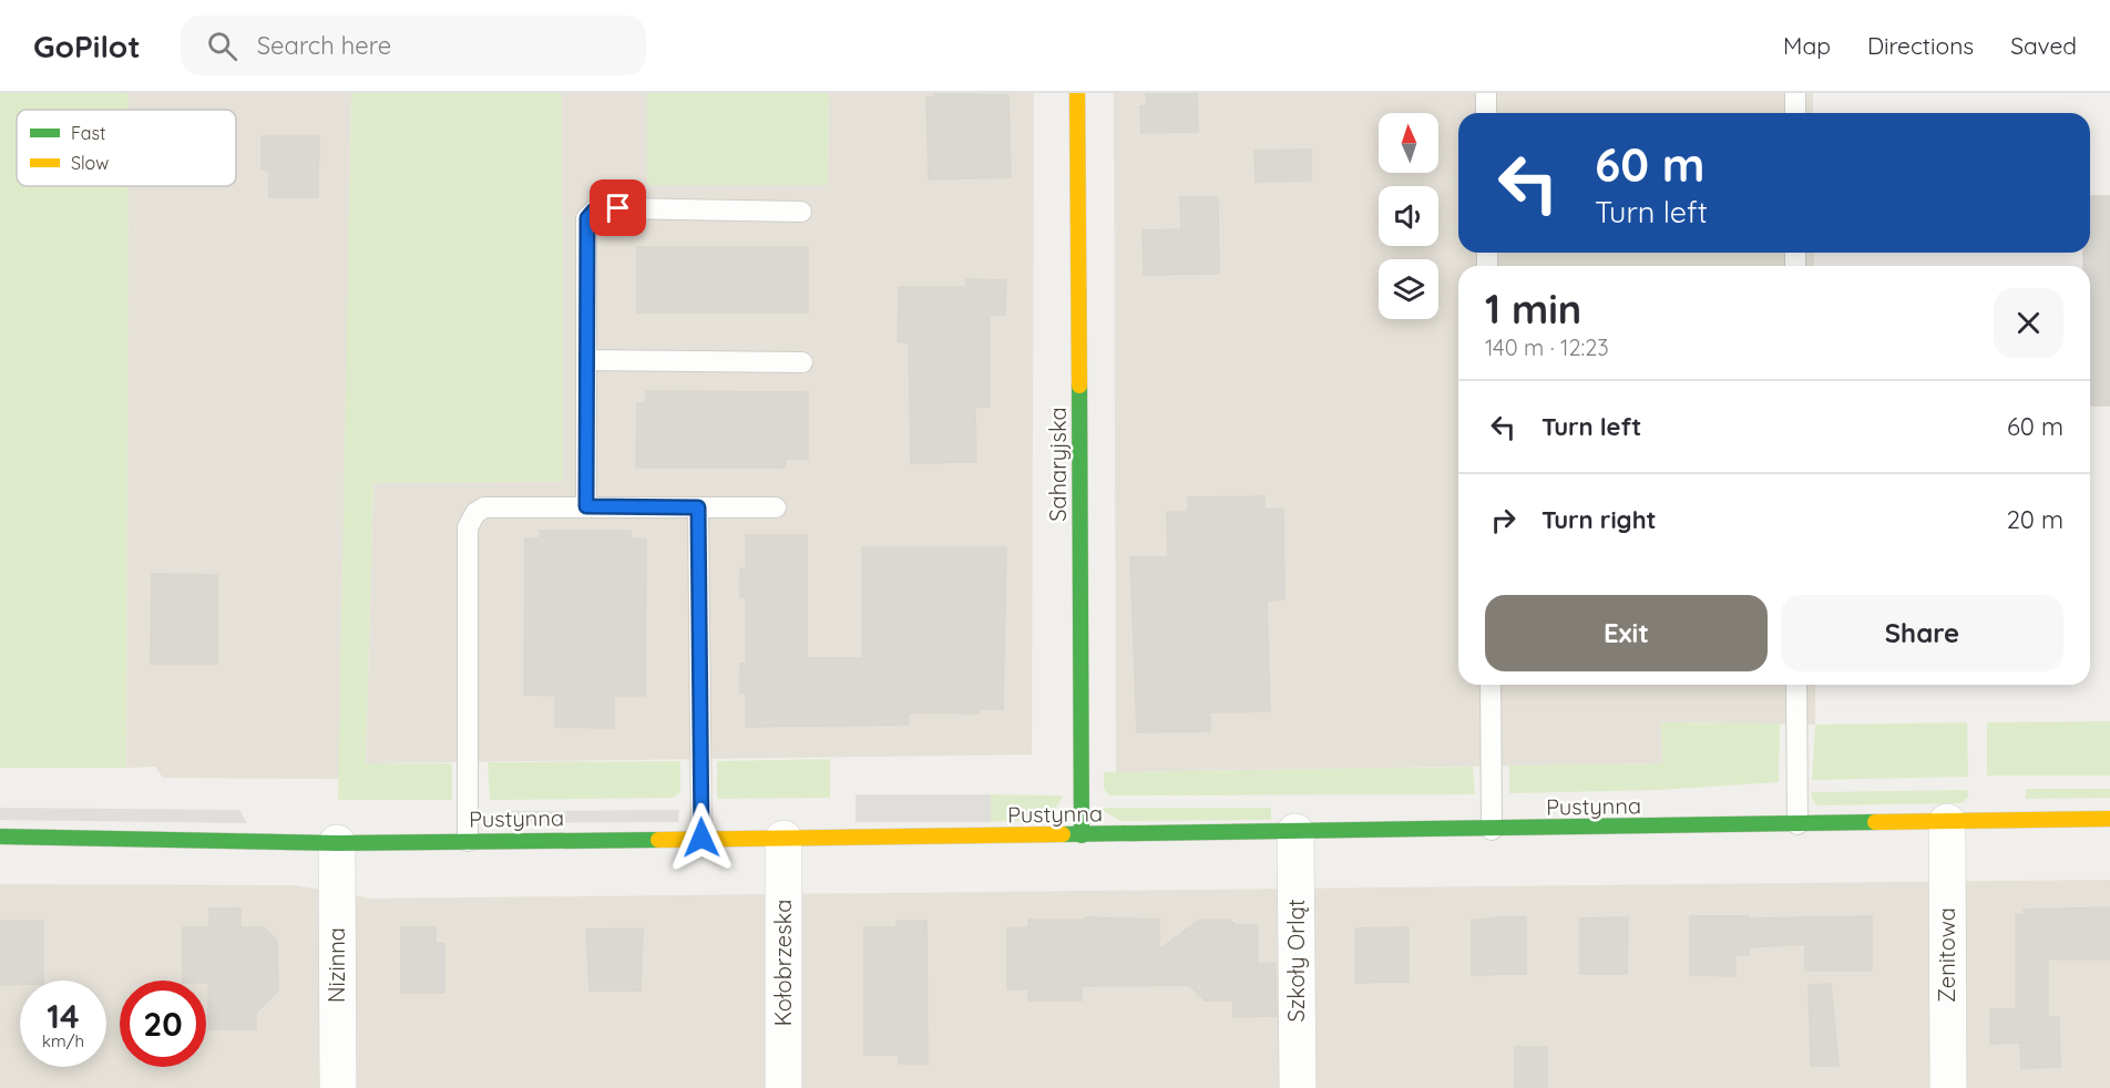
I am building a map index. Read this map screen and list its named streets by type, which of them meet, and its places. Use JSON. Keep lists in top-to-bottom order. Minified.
{"streets":{"street":["Saharyjska","Pustynna","Zenitowa","Szkoły Orląt","Kołobrzeska","Nizinna"]},"crossings":[["Saharyjska","Pustynna"],["Pustynna","Zenitowa"],["Pustynna","Szkoły Orląt"],["Pustynna","Kołobrzeska"],["Pustynna","Nizinna"]],"legend":["Fast","Slow"],"north":"top","page":{"header":"GoPilot","search":"Search here","nav":["Map","Directions","Saved"],"turn":["60 m","Turn left"],"heading":["1 min","140 m · 12:23"],"list":[{"name":"Turn left","value":"60 m"},{"name":"Turn right","value":"20 m"}],"buttons":["Exit","Share"],"speed":"14 km/h","limit":"20"}}
